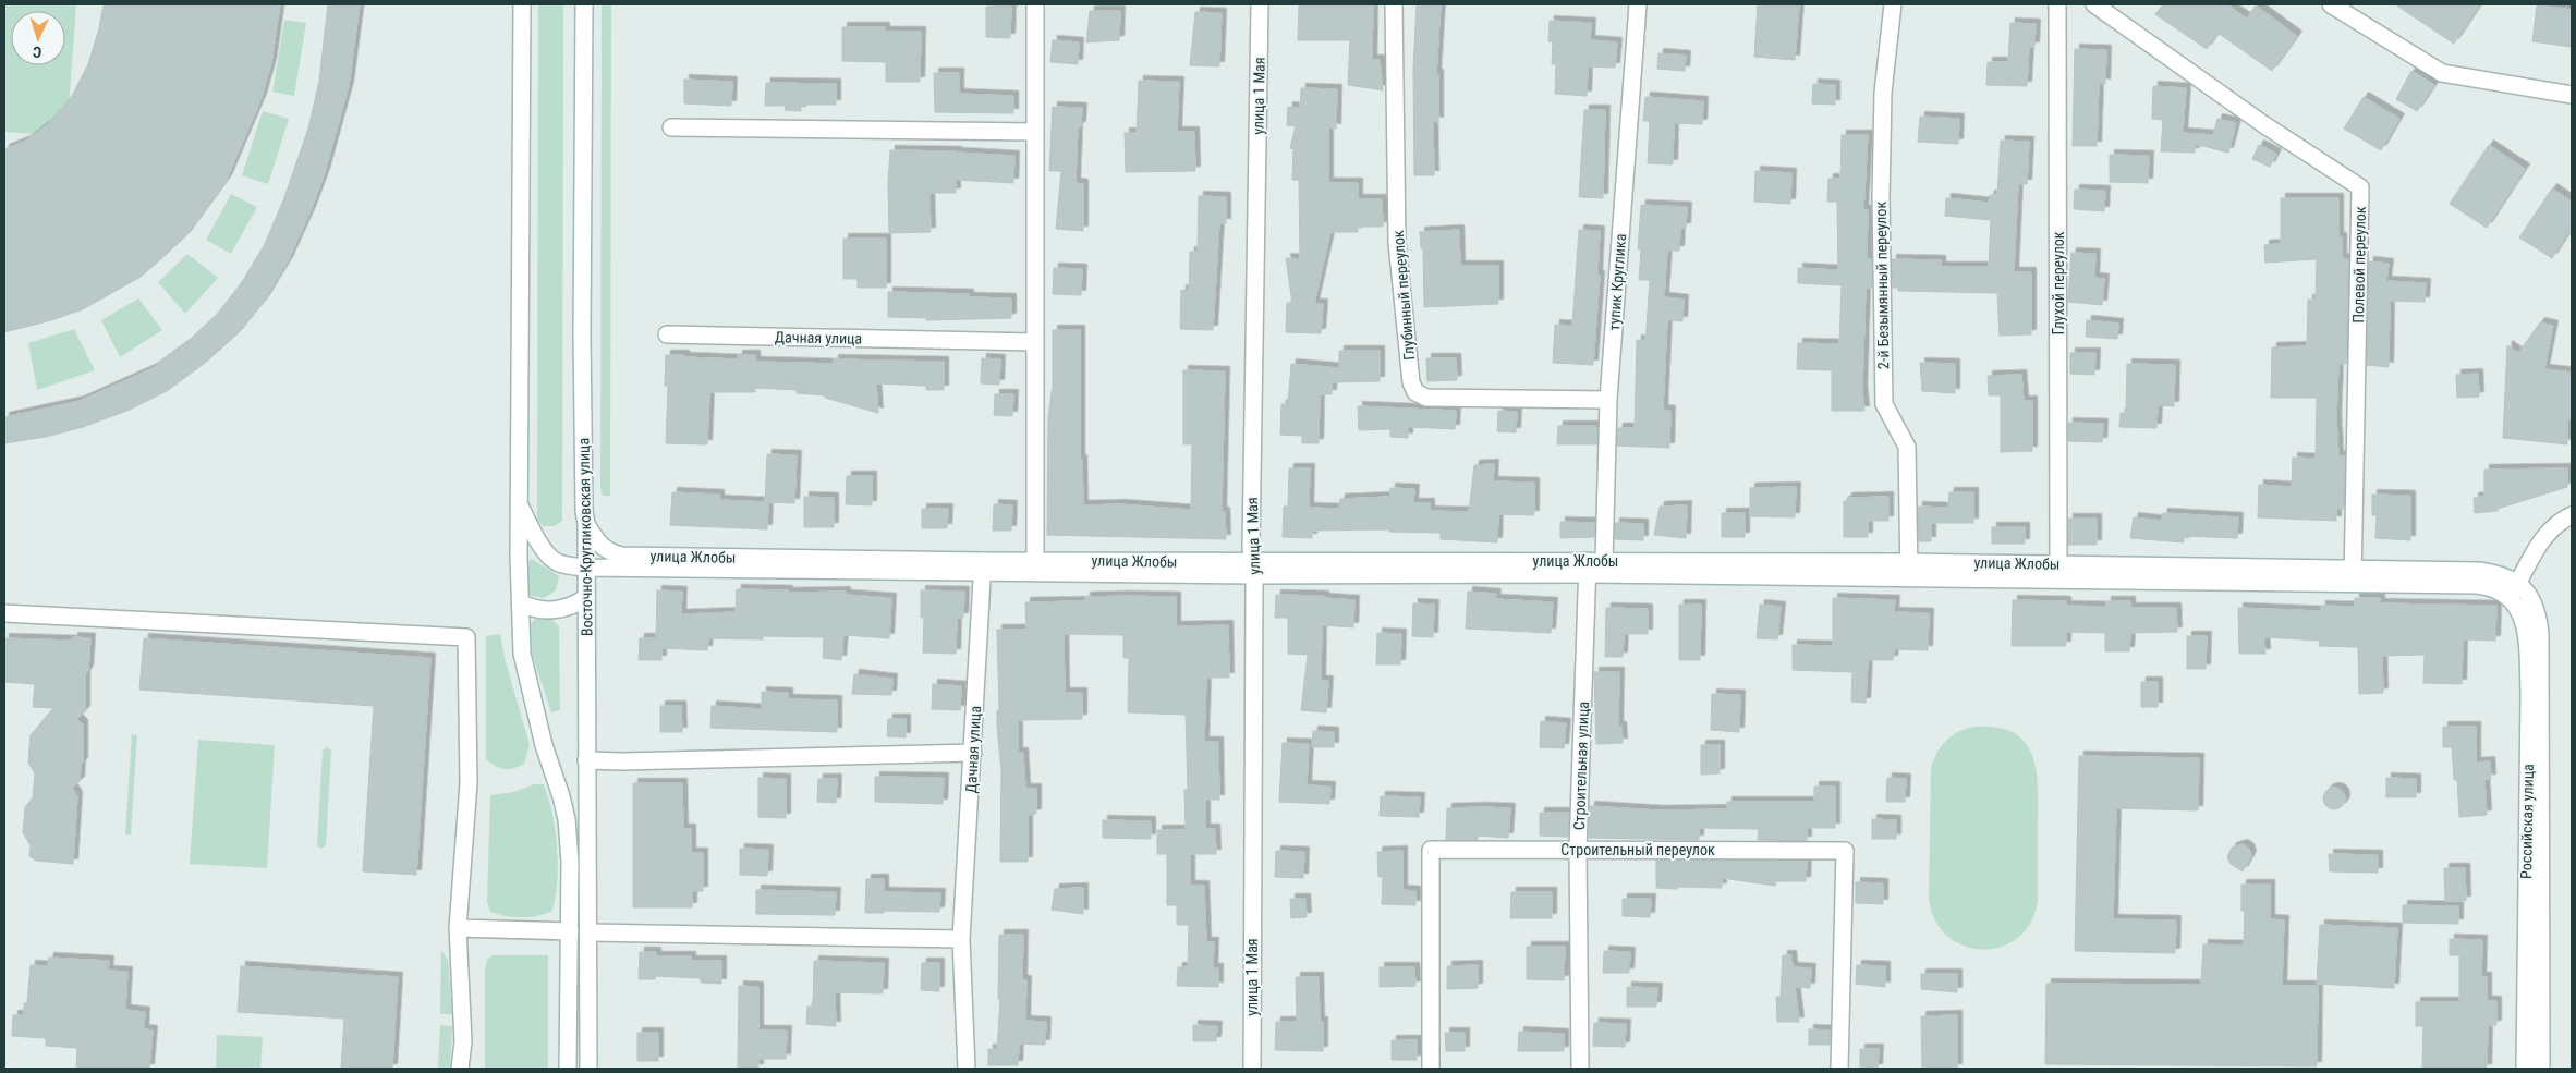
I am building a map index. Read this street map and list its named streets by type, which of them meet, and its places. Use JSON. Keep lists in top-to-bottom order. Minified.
{"streets":{"street":["улица 1 Мая","Полевой переулок","тупик Круглика","Глухой переулок","2-й Безымянный переулок","Глубинный переулок","Дачная улица","Восточно-Кругликовская улица","улица Жлобы","Строительная улица","Российская улица","Строительный переулок"]},"crossings":[["улица 1 Мая","улица Жлобы"],["Полевой переулок","улица Жлобы"],["тупик Круглика","Глубинный переулок"],["тупик Круглика","улица Жлобы"],["тупик Круглика","Строительная улица"],["Глухой переулок","улица Жлобы"],["2-й Безымянный переулок","улица Жлобы"],["Дачная улица","улица Жлобы"],["Восточно-Кругликовская улица","улица Жлобы"],["улица Жлобы","Строительная улица"],["улица Жлобы","Российская улица"],["Строительная улица","Строительный переулок"]],"north":"bottom"}
